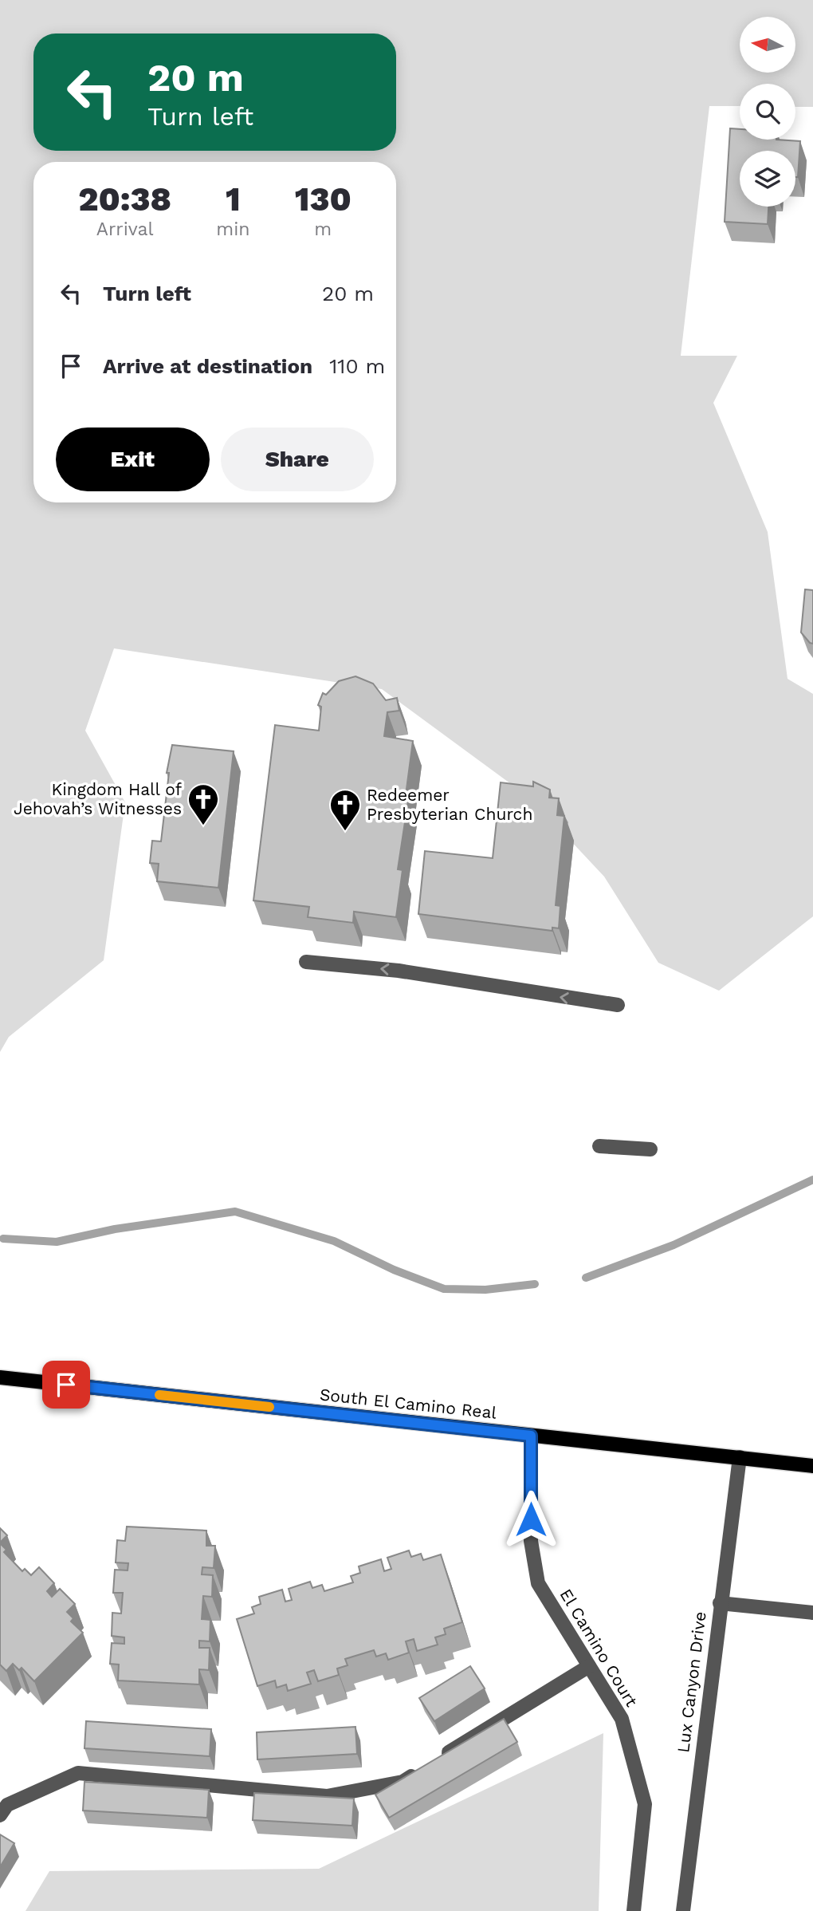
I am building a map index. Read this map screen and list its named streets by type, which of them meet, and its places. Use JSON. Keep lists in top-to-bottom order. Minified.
{"streets":{"main road":["South El Camino Real"],"street":["El Camino Court","Lux Canyon Drive"]},"crossings":[["South El Camino Real","El Camino Court"],["South El Camino Real","Lux Canyon Drive"]],"places":{"church":["Kingdom Hall of Jehovah’s Witnesses","Redeemer Presbyterian Church"]},"north":"left","page":{"turn":["20 m","Turn left"],"eta":["20:38","Arrival","1","min","130","m"],"list":[{"name":"Turn left","value":"20 m"},{"name":"Arrive at destination","value":"110 m"}],"buttons":["Exit","Share"]}}
